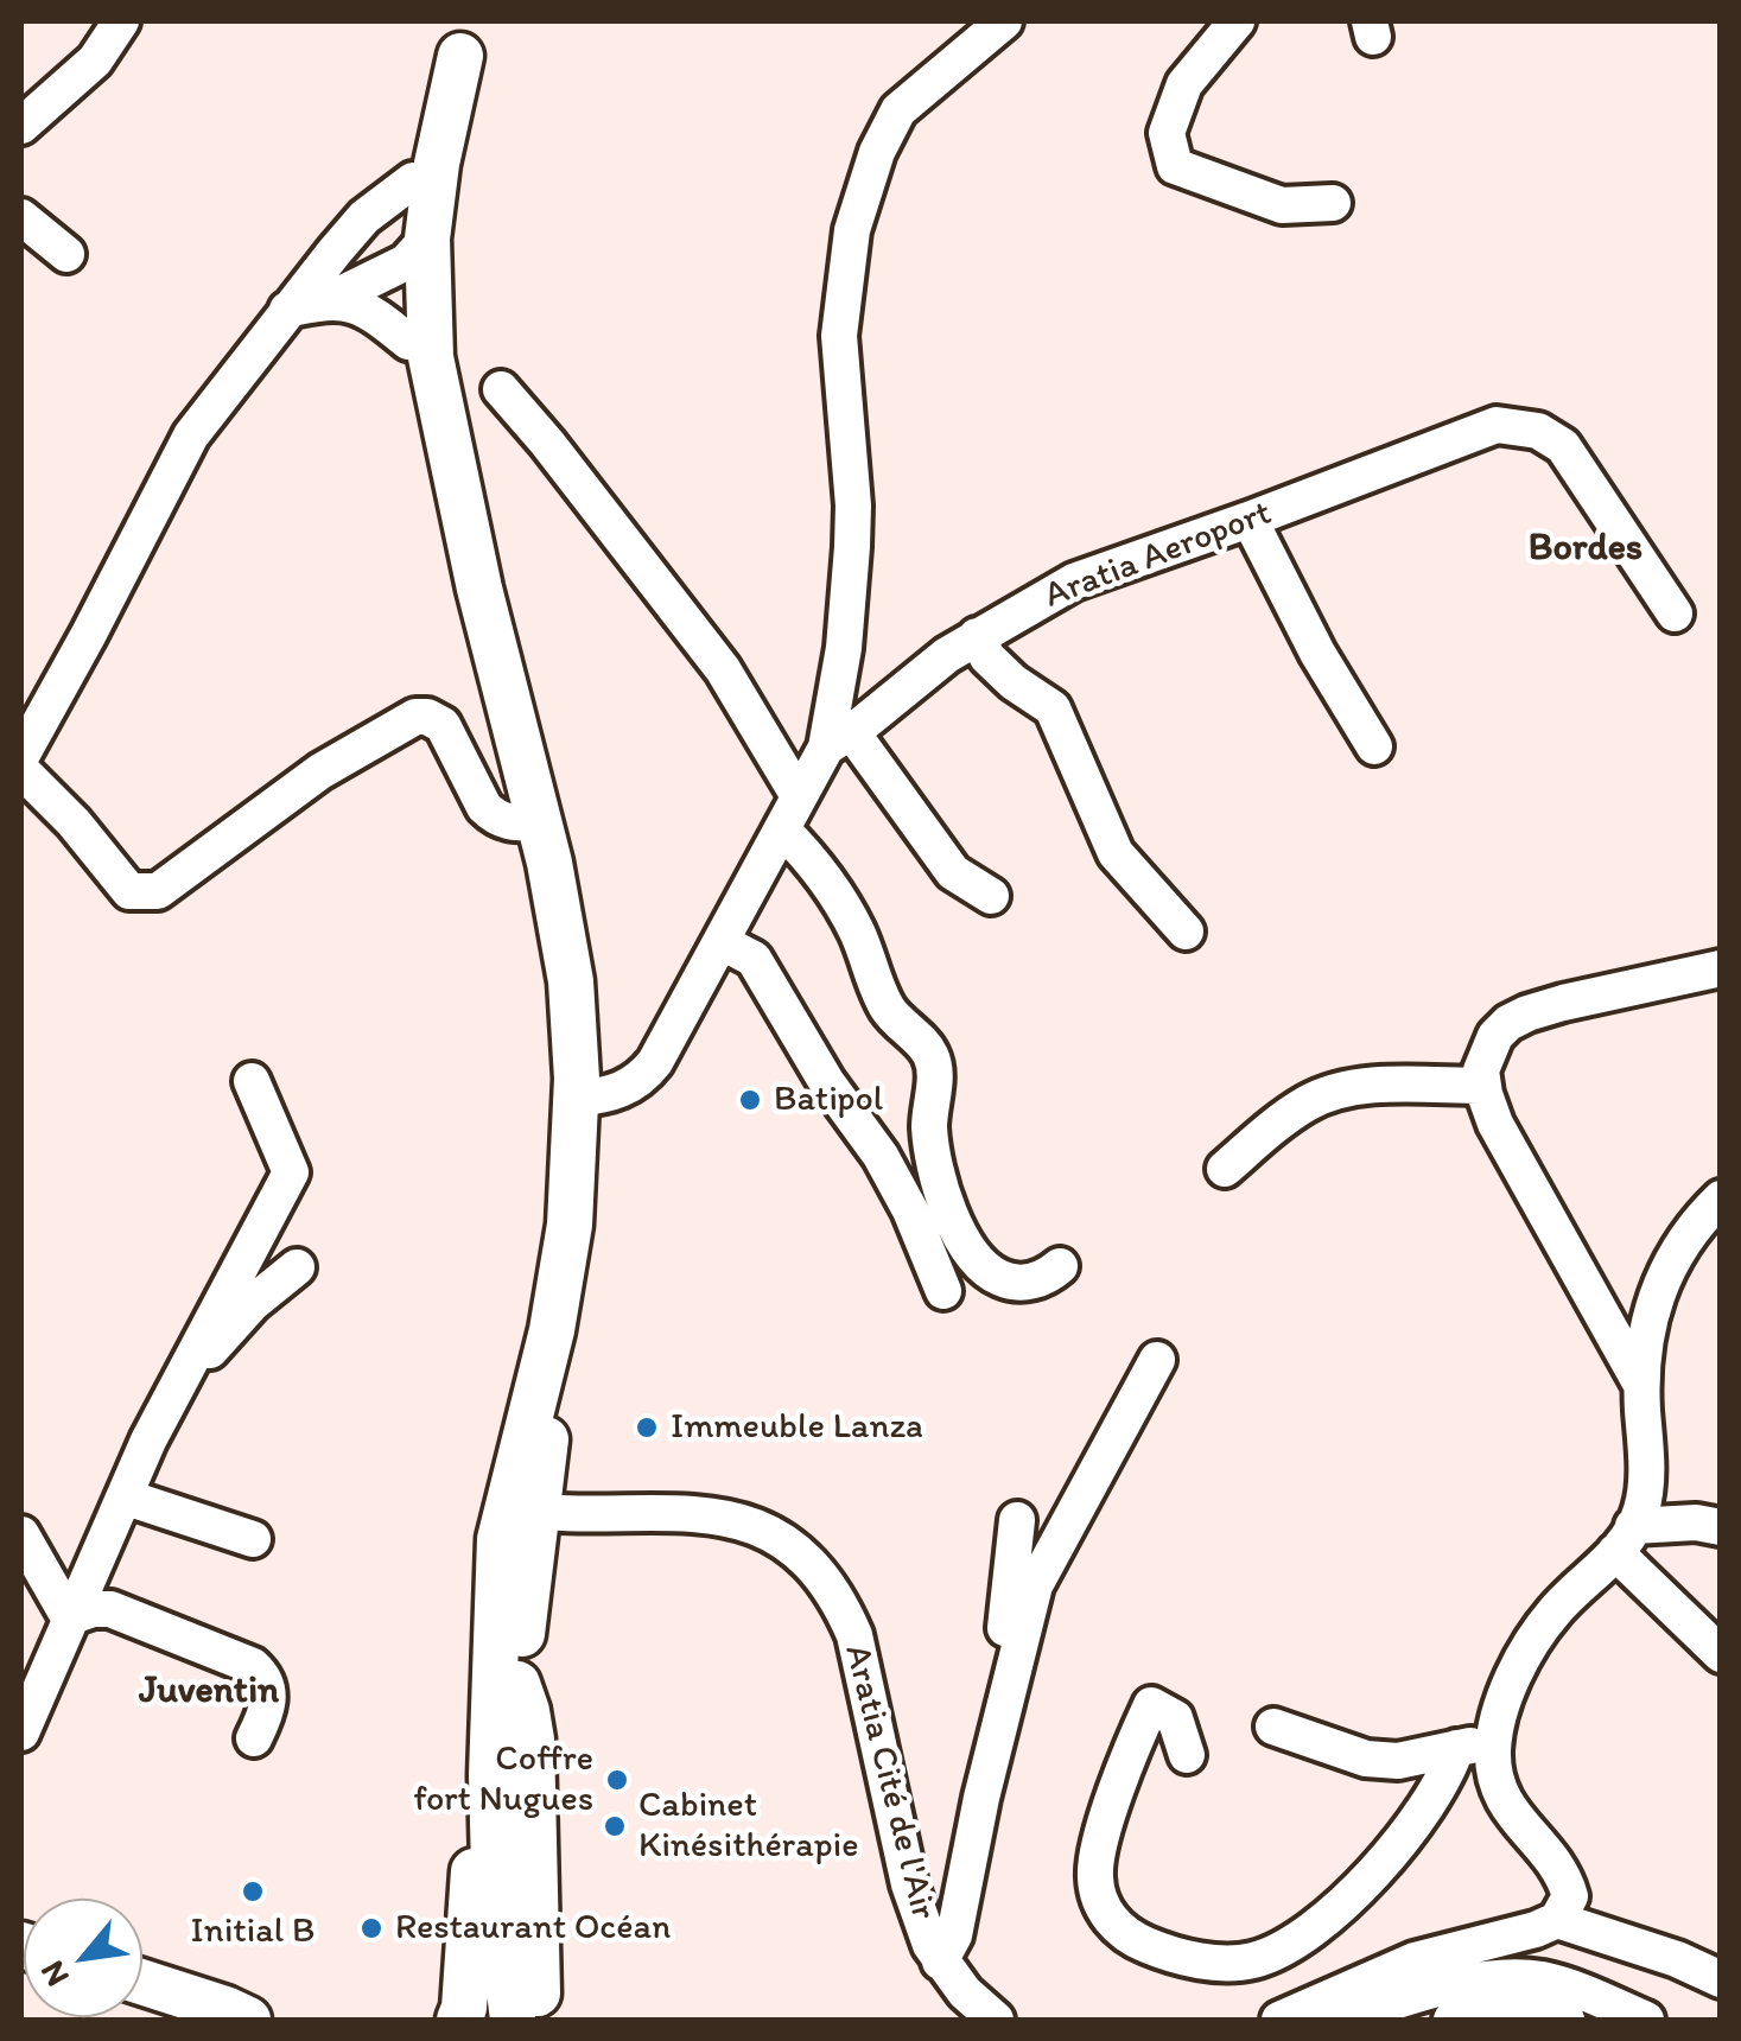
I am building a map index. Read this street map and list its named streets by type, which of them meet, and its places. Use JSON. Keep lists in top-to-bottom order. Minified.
{"streets":{"street":["Aratia Aeroport","Aratia Cité de l'Air"]},"districts":["Bordes","Juventin"],"places":["Batipol","Immeuble Lanza","Coffre fort Nugues","Cabinet Kinésithérapie","Initial B","Restaurant Océan"],"north":"bottom left"}
